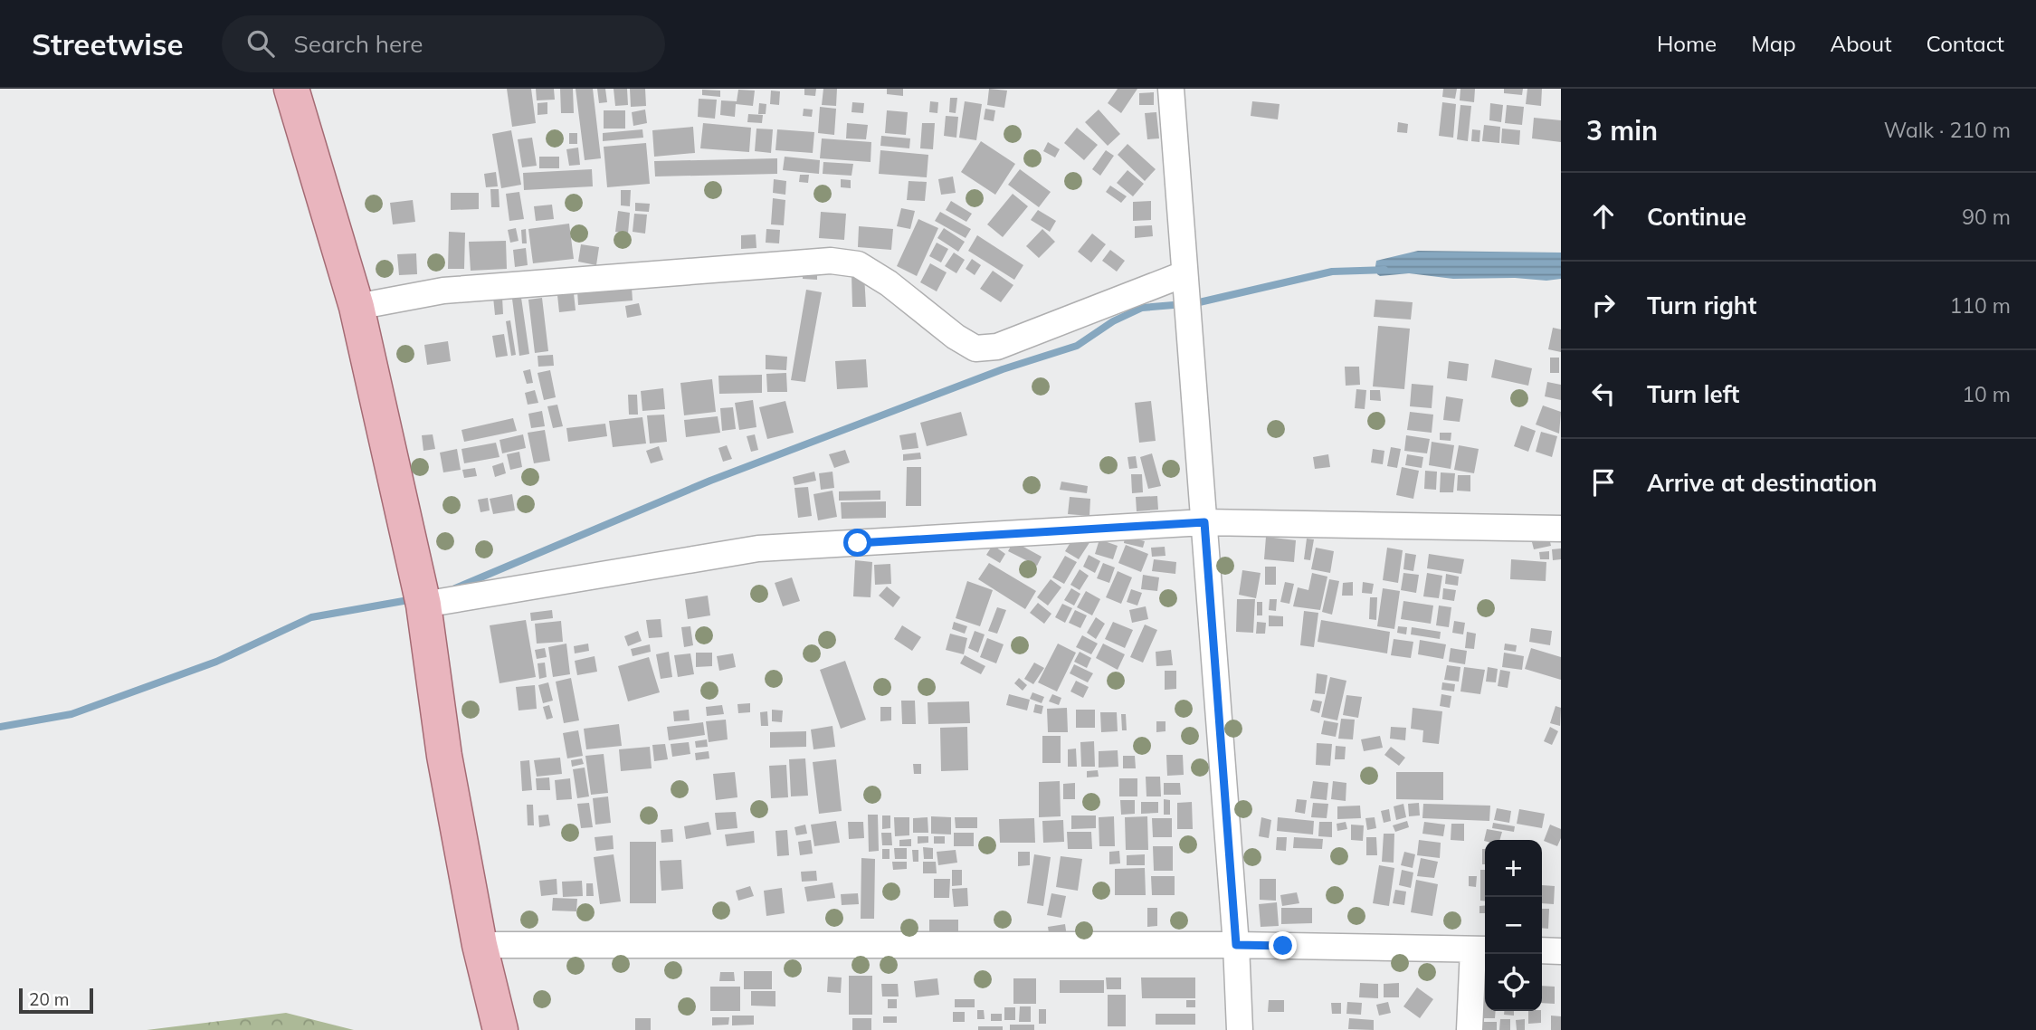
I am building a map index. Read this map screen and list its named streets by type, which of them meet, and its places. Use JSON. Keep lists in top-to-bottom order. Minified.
{"scale_bar":"20 m","page":{"header":"Streetwise","search":"Search here","nav":["Home","Map","About","Contact"],"heading":["3 min","Walk · 210 m"],"list":[["Continue","90 m"],["Turn right","110 m"],["Turn left","10 m"],"Arrive at destination"],"map_buttons":["+","−"],"scale":"20 m"}}
